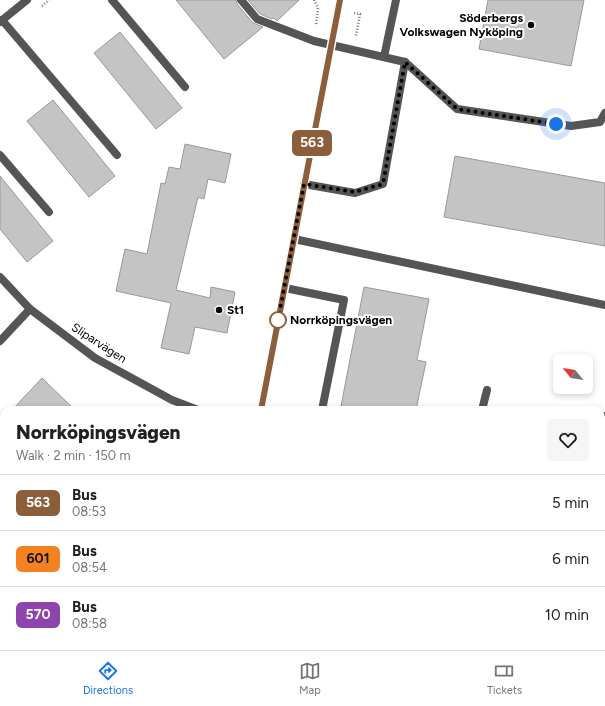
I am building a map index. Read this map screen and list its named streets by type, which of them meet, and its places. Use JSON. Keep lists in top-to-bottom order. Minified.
{"streets":{"street":["Sliparvägen"]},"places":["Söderbergs Volkswagen Nyköping","St1","Norrköpingsvägen"],"lines":["bus line 563"],"north":"top left","page":{"on_map":"563","heading":["Norrköpingsvägen","Walk · 2 min · 150 m"],"list":[{"mark":"563","name":"Bus","note":"08:53","value":"5 min"},{"mark":"601","name":"Bus","note":"08:54","value":"6 min"},{"mark":"570","name":"Bus","note":"08:58","value":"10 min"}],"tabs":["Directions","Map","Tickets"]}}
